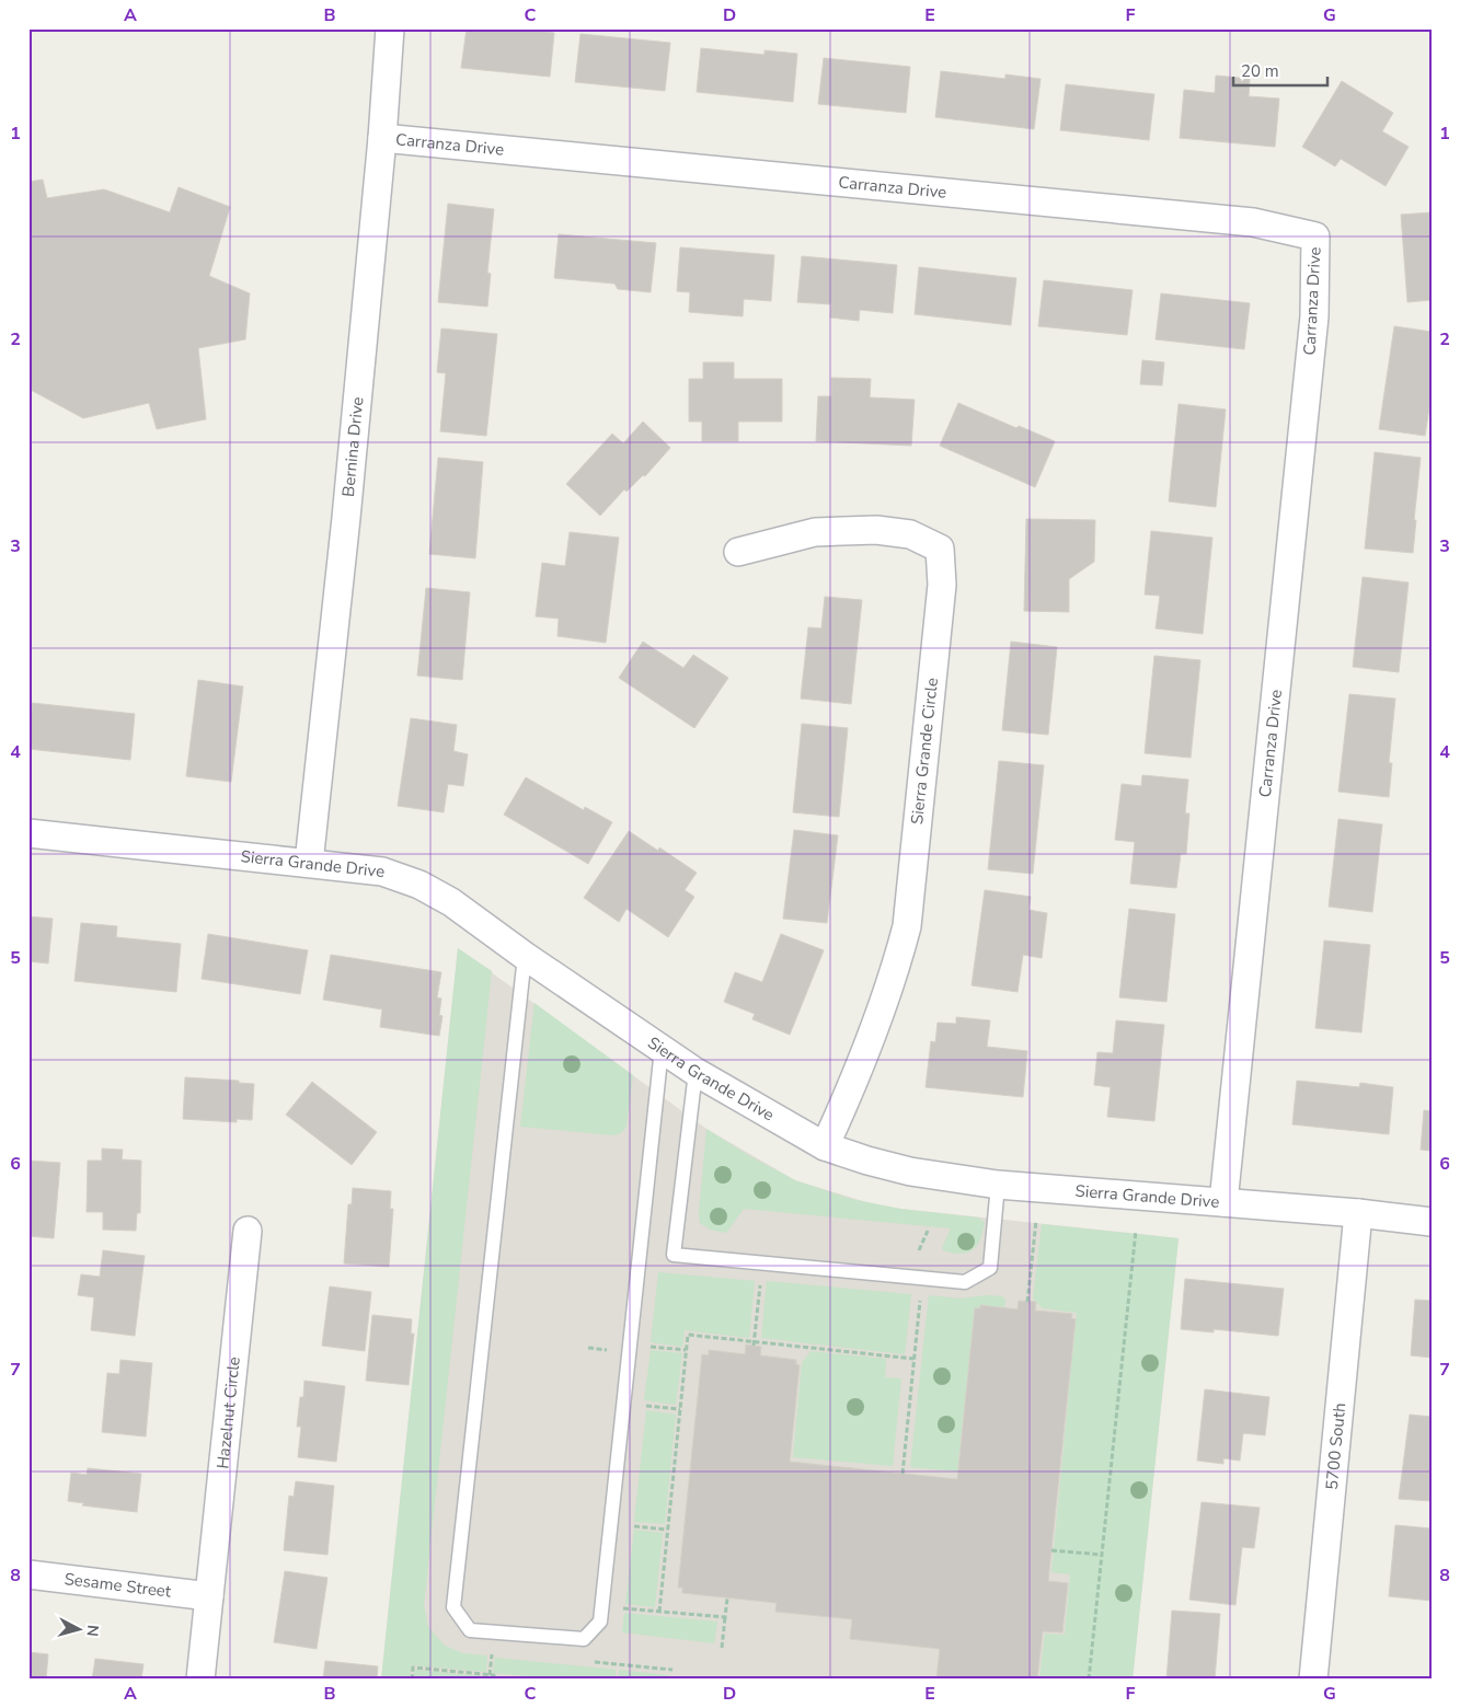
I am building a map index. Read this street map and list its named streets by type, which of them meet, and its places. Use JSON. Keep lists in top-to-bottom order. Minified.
{"streets":{"street":["Carranza Drive","Bernina Drive","Sierra Grande Circle","Sierra Grande Drive","Hazelnut Circle","5700 South","Sesame Street"]},"crossings":[["Carranza Drive","Bernina Drive"],["Carranza Drive","Sierra Grande Drive"],["Bernina Drive","Sierra Grande Drive"],["Sierra Grande Circle","Sierra Grande Drive"],["Sierra Grande Drive","5700 South"],["Hazelnut Circle","Sesame Street"]],"scale_bar":"20 m","north":"right","grid":{"columns":["A","B","C","D","E","F","G"],"rows":["1","2","3","4","5","6","7","8"]}}
